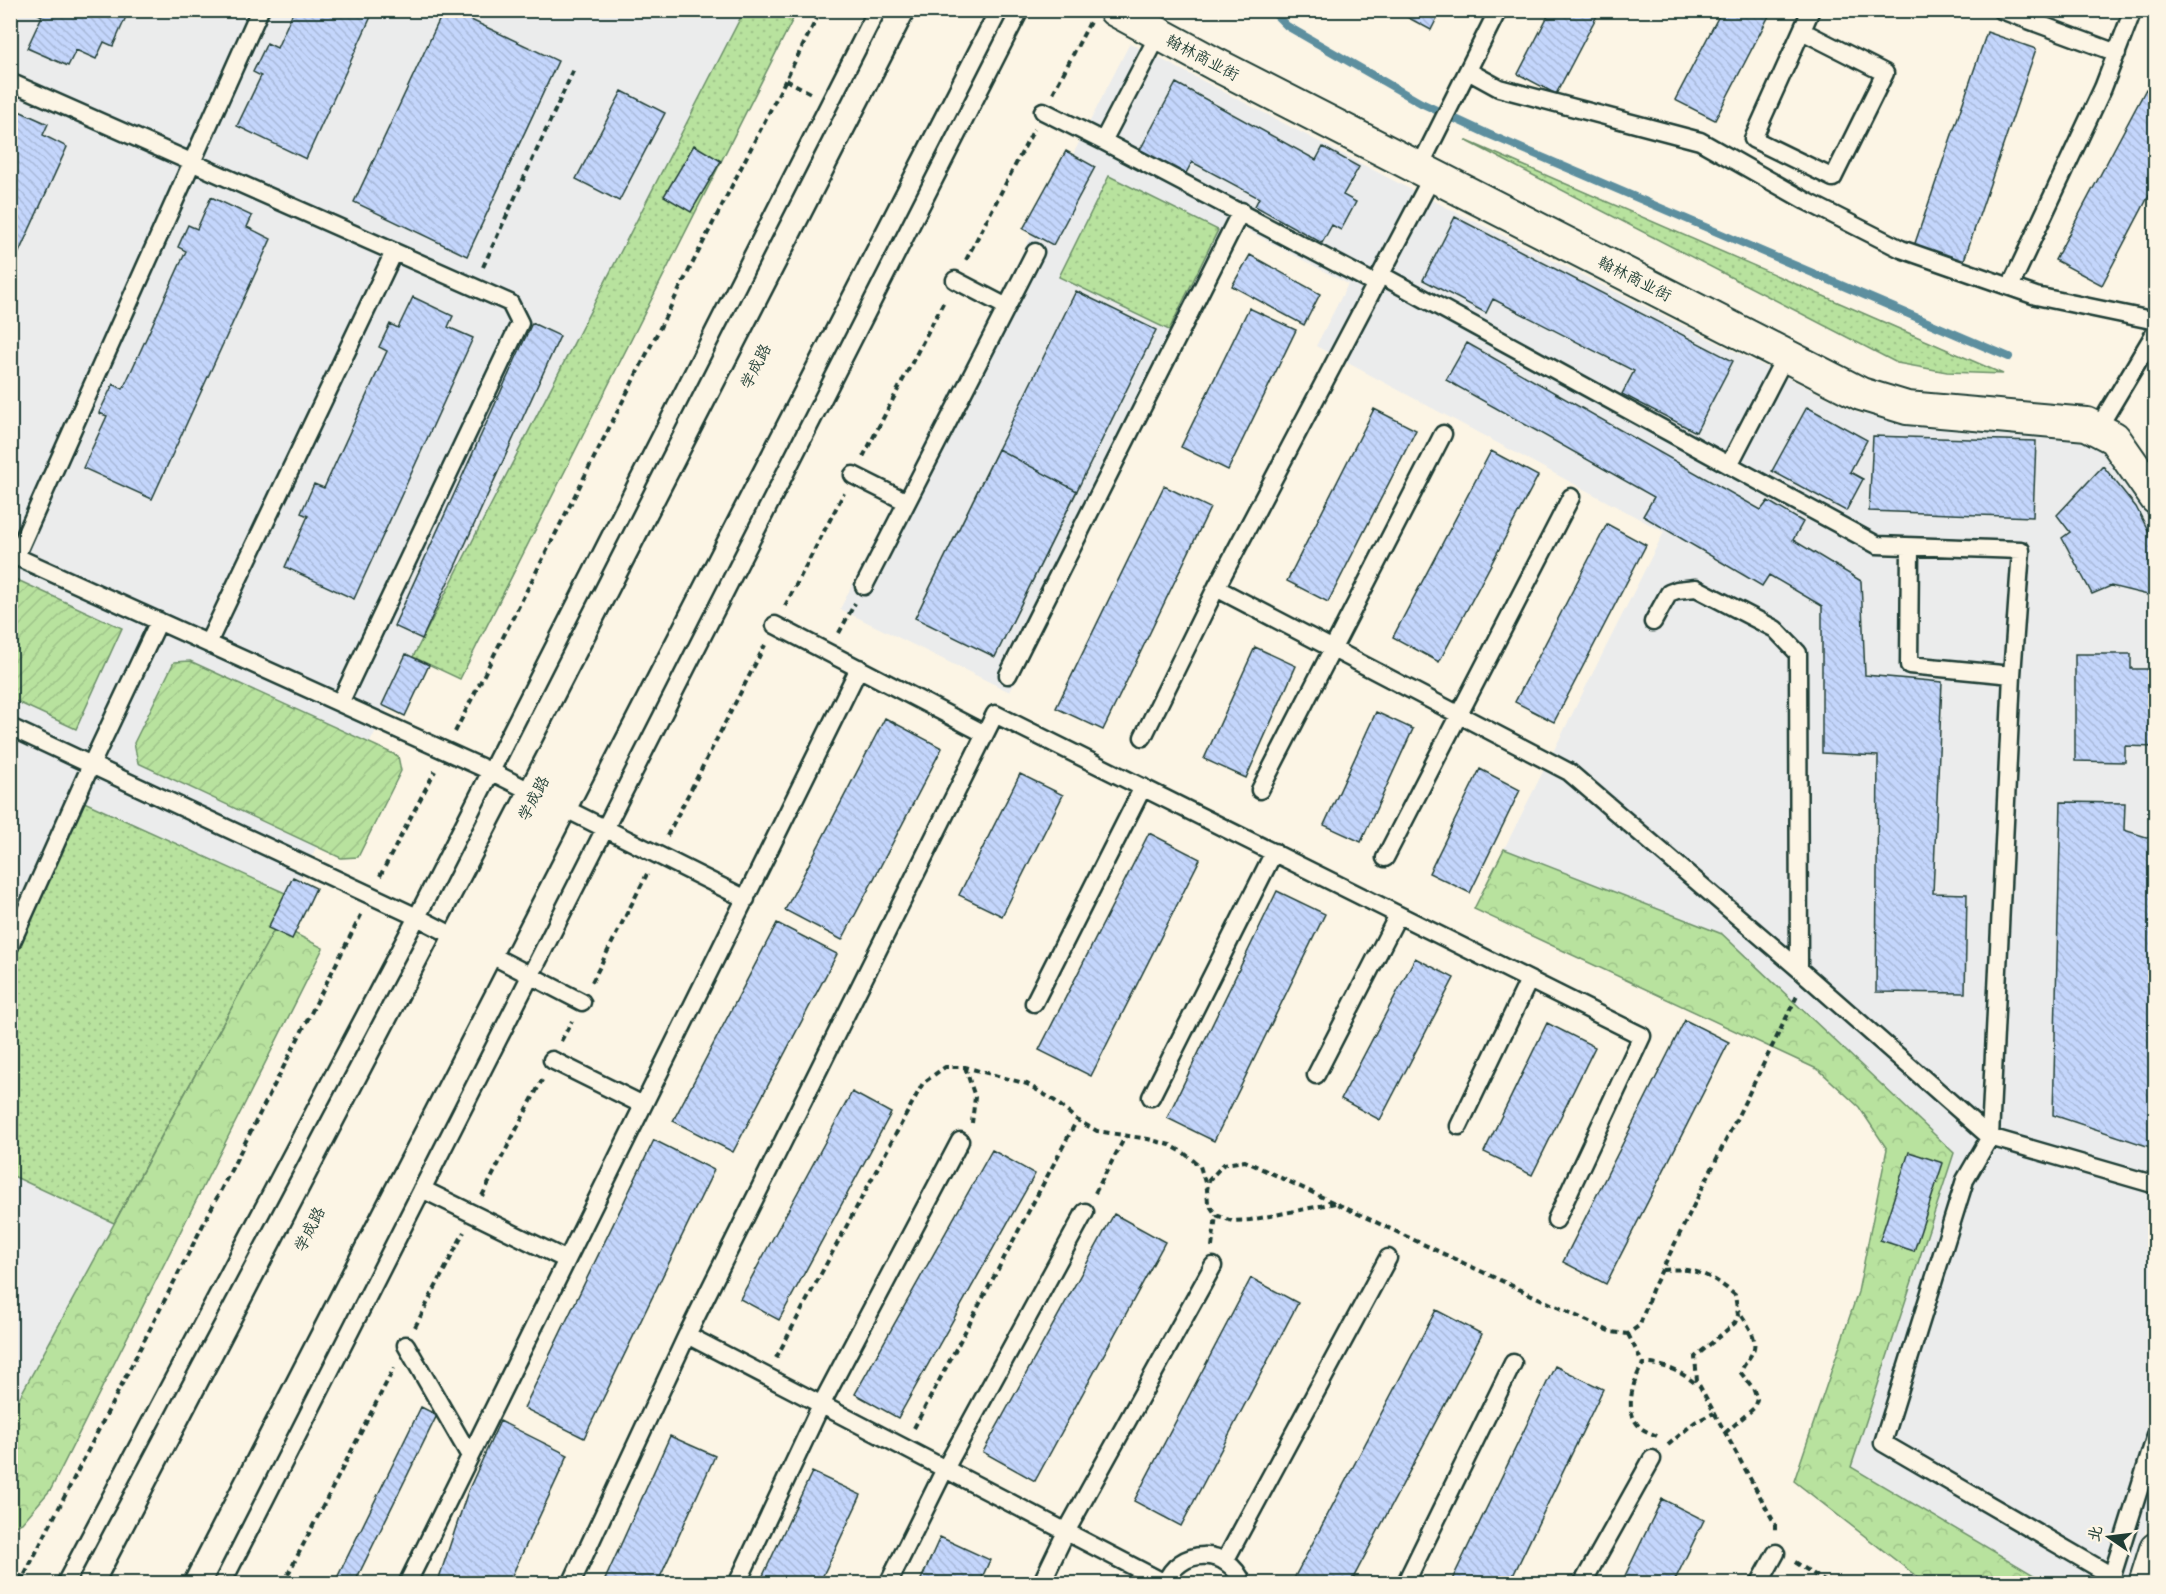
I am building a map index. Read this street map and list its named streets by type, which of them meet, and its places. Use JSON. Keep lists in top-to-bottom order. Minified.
{"streets":{"main road":["学成路"],"street":["翰林商业街"]},"north":"left"}
